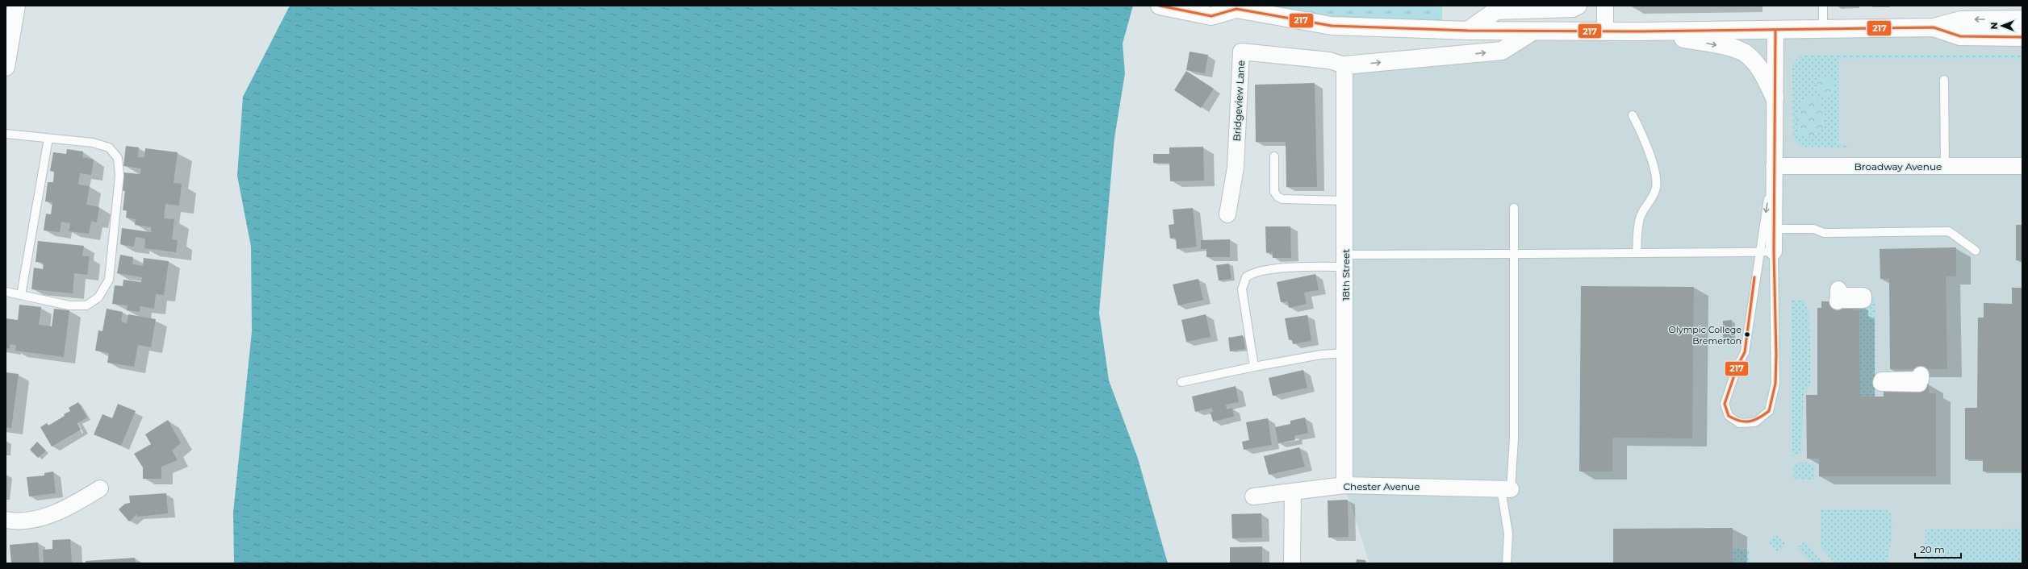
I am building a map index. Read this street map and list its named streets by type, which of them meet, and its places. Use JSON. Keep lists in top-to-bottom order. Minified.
{"streets":{"street":["Bridgeview Lane","Broadway Avenue","18th Street","Chester Avenue"]},"crossings":[["Bridgeview Lane","18th Street"],["18th Street","Chester Avenue"]],"places":["Olympic College Bremerton"],"lines":["transit line 217"],"scale_bar":"20 m","north":"left"}
